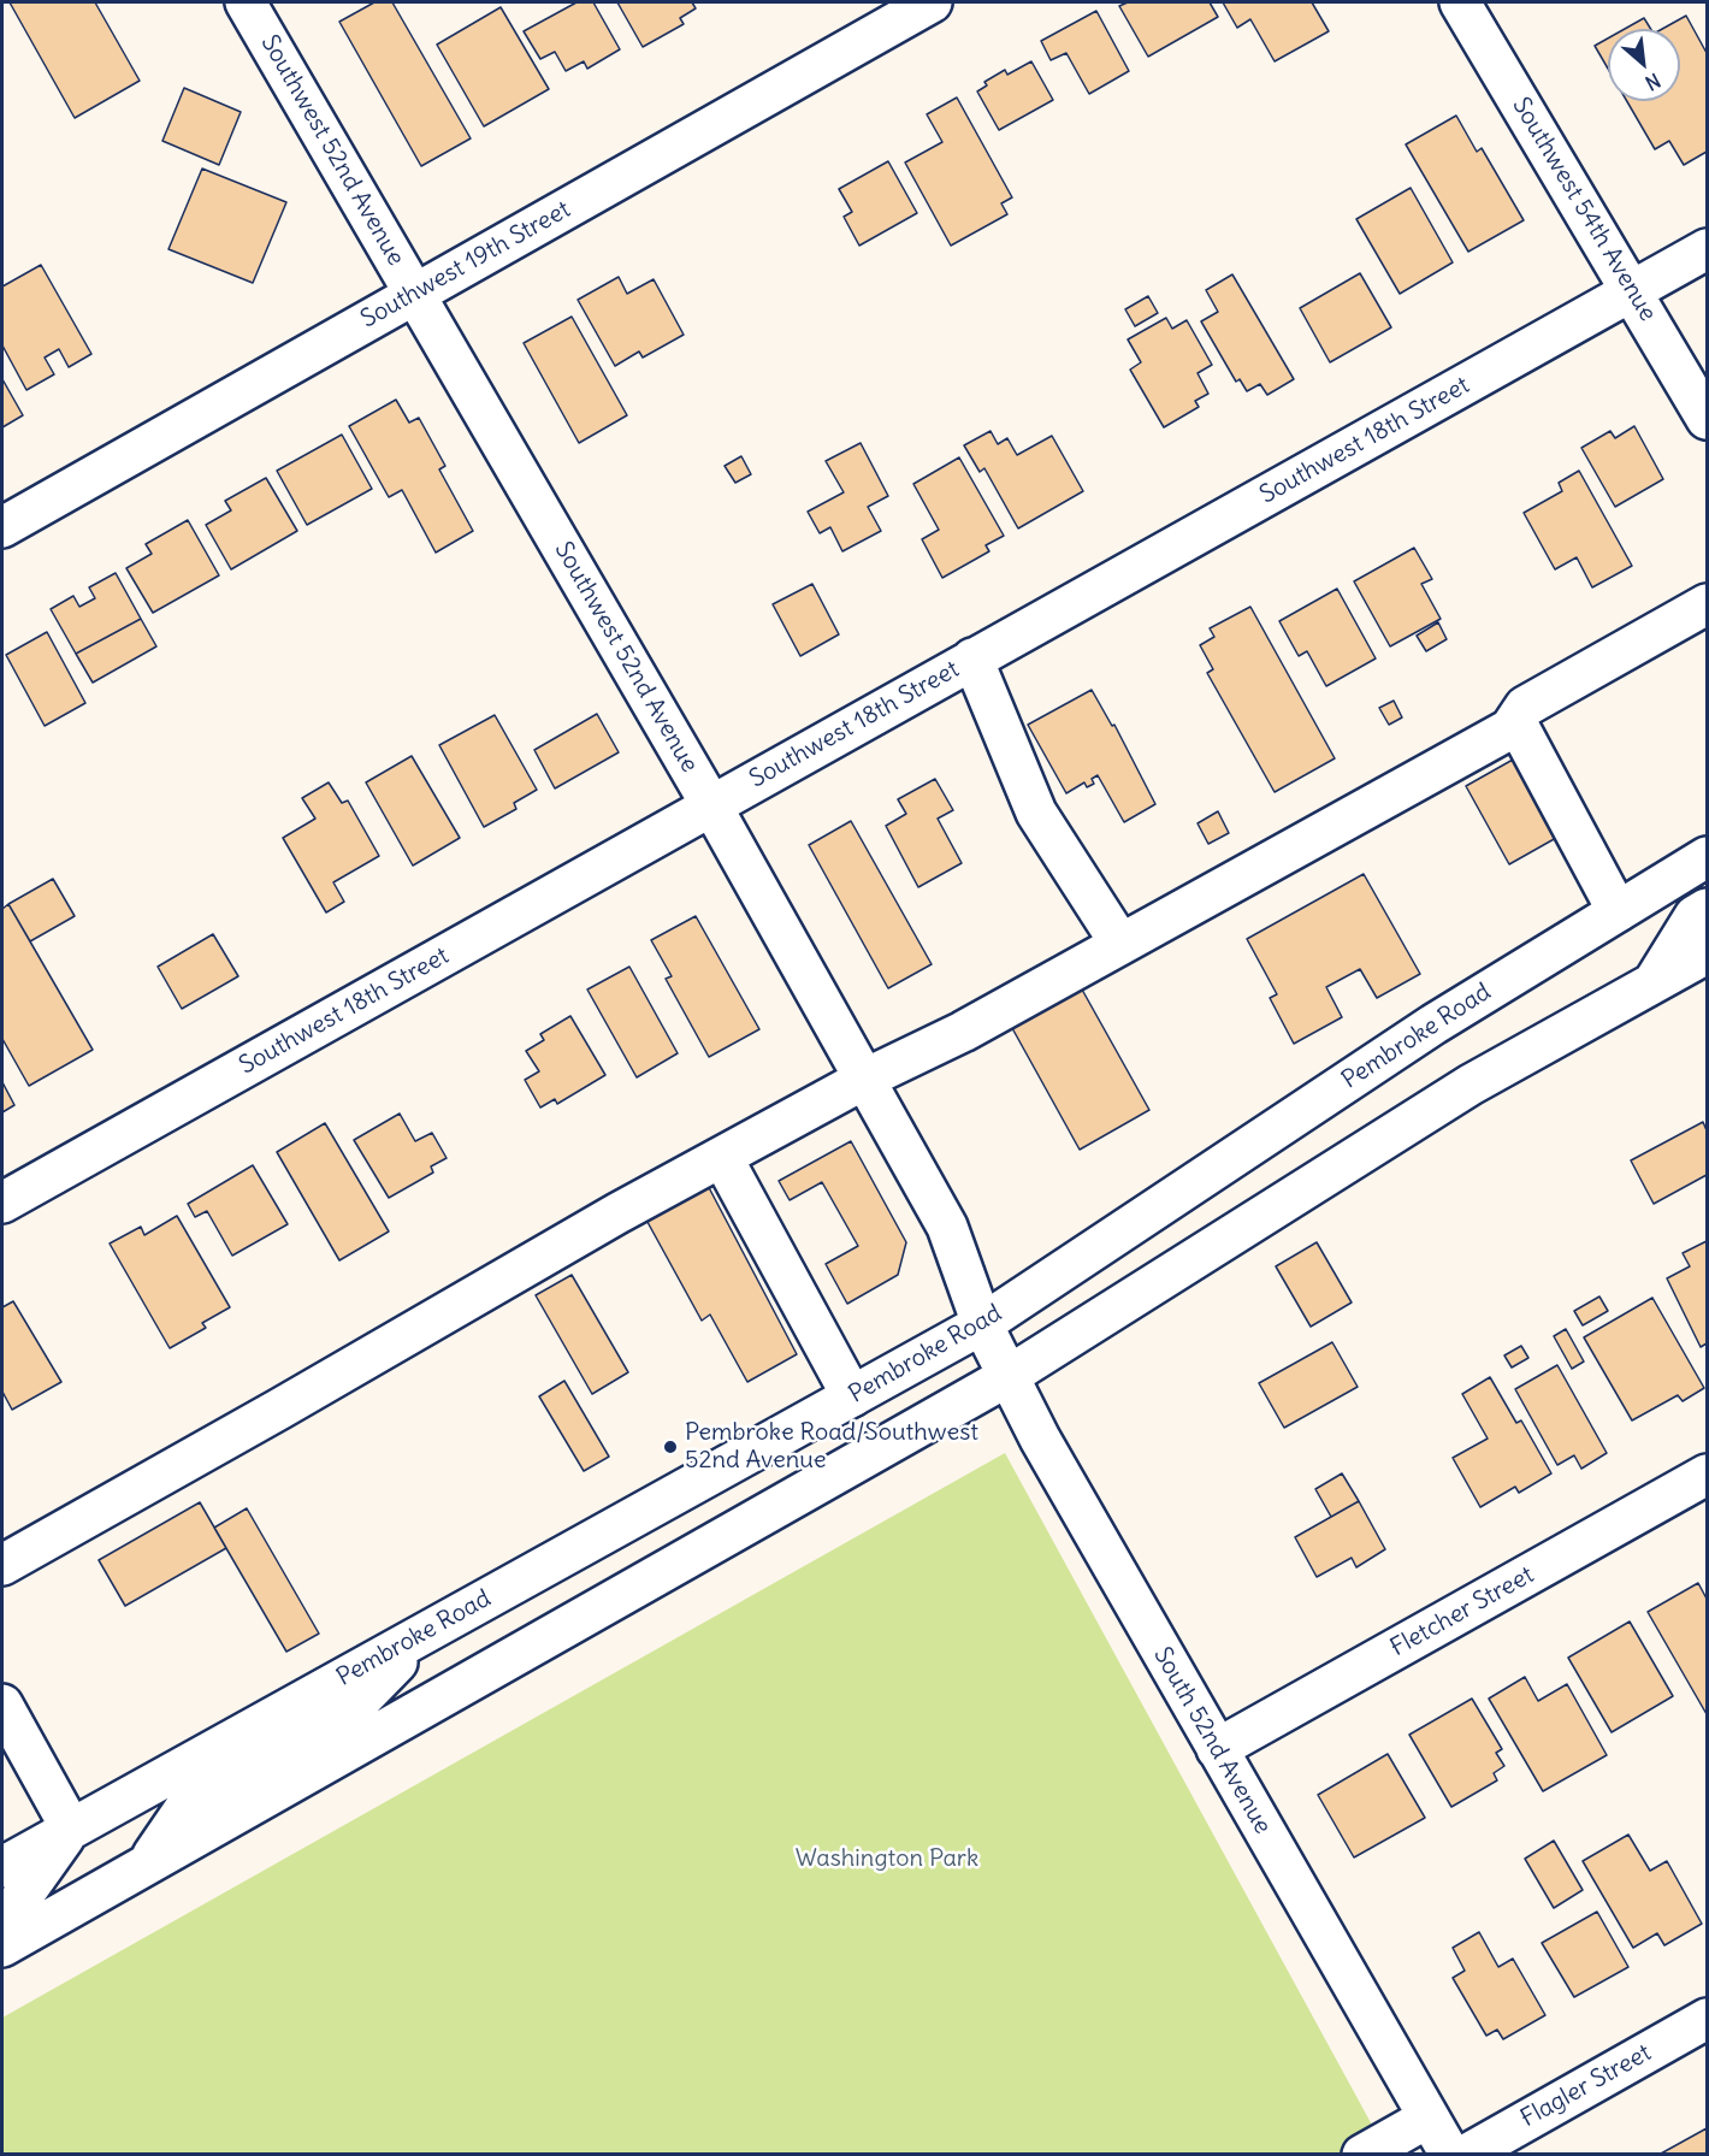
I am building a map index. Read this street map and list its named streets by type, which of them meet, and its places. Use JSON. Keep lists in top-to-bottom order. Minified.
{"streets":{"street":["Southwest 52nd Avenue","Southwest 54th Avenue","Southwest 19th Street","Southwest 18th Street","Pembroke Road","Fletcher Street","South 52nd Avenue","Flagler Street"]},"crossings":[["Southwest 52nd Avenue","Southwest 19th Street"],["Southwest 52nd Avenue","Southwest 18th Street"],["Southwest 52nd Avenue","Pembroke Road"],["Southwest 52nd Avenue","South 52nd Avenue"],["Southwest 54th Avenue","Southwest 18th Street"],["Pembroke Road","South 52nd Avenue"],["Fletcher Street","South 52nd Avenue"]],"parks":["Washington Park"],"places":["Pembroke Road/Southwest 52nd Avenue"],"north":"bottom right"}
